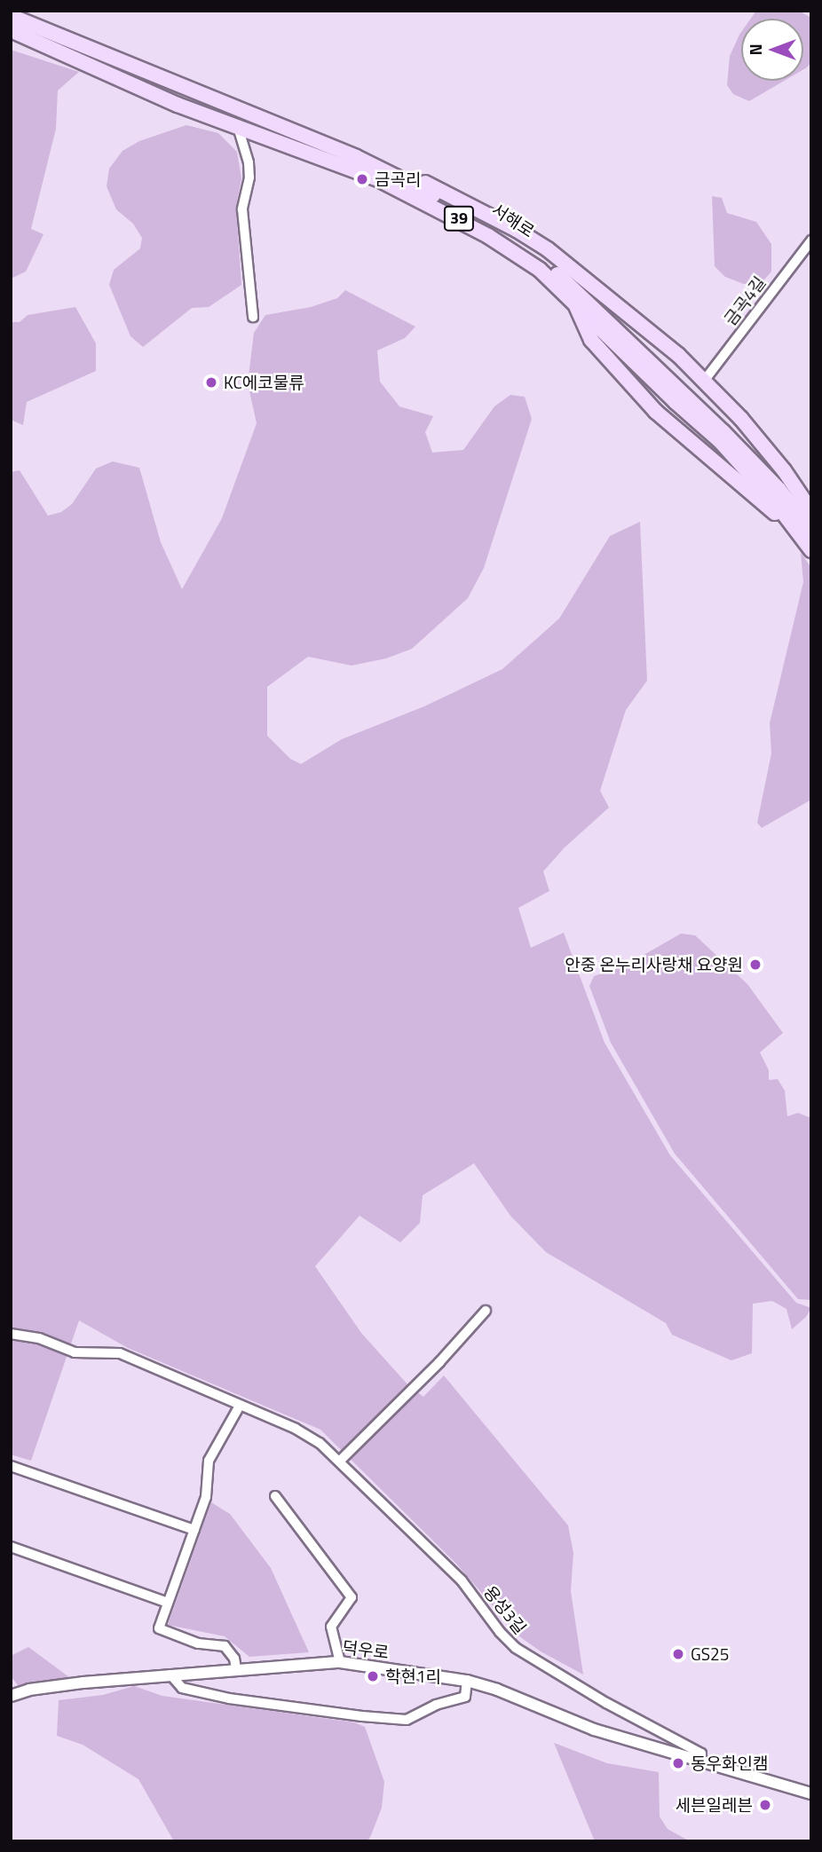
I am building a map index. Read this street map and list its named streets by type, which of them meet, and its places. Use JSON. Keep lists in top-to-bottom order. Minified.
{"streets":{"main road":["39","서해로"],"street":["금곡4길","용성3길","덕우로"]},"crossings":[["용성3길","덕우로"]],"places":["금곡리","KC에코물류","안중 온누리사랑채 요양원","GS25","학현1리","동우화인캠","세븐일레븐"],"north":"left"}
